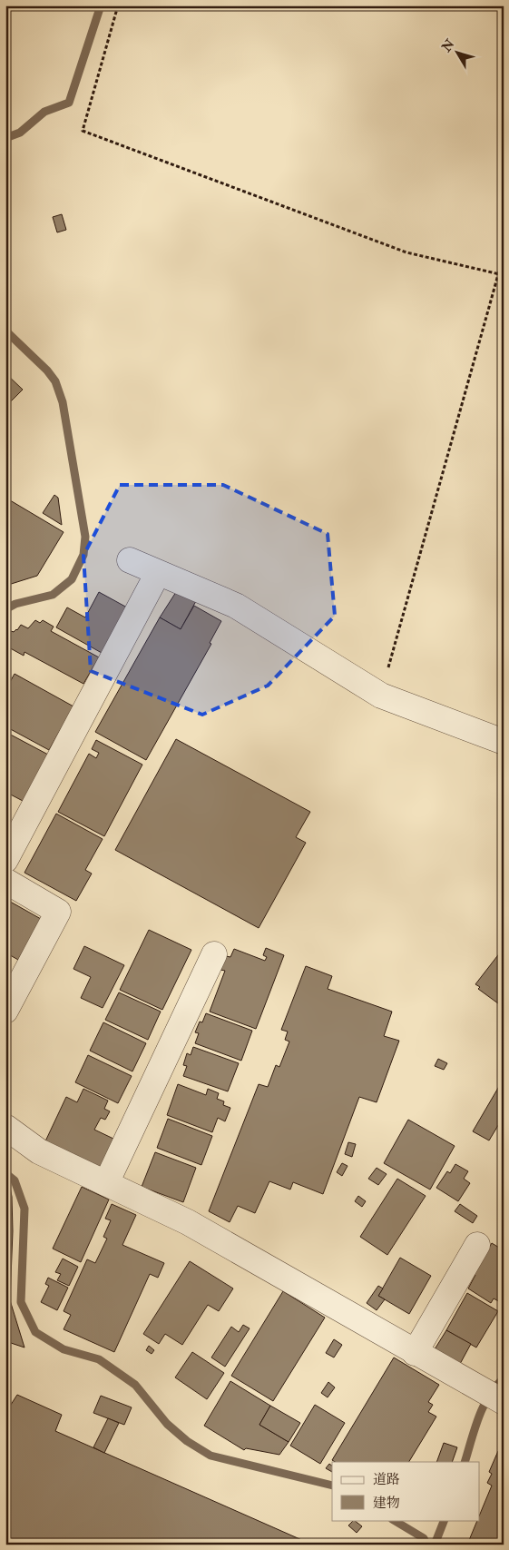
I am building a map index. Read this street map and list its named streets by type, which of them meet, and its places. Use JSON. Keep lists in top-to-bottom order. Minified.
{"legend":["道路","建物"],"north":"top left"}
